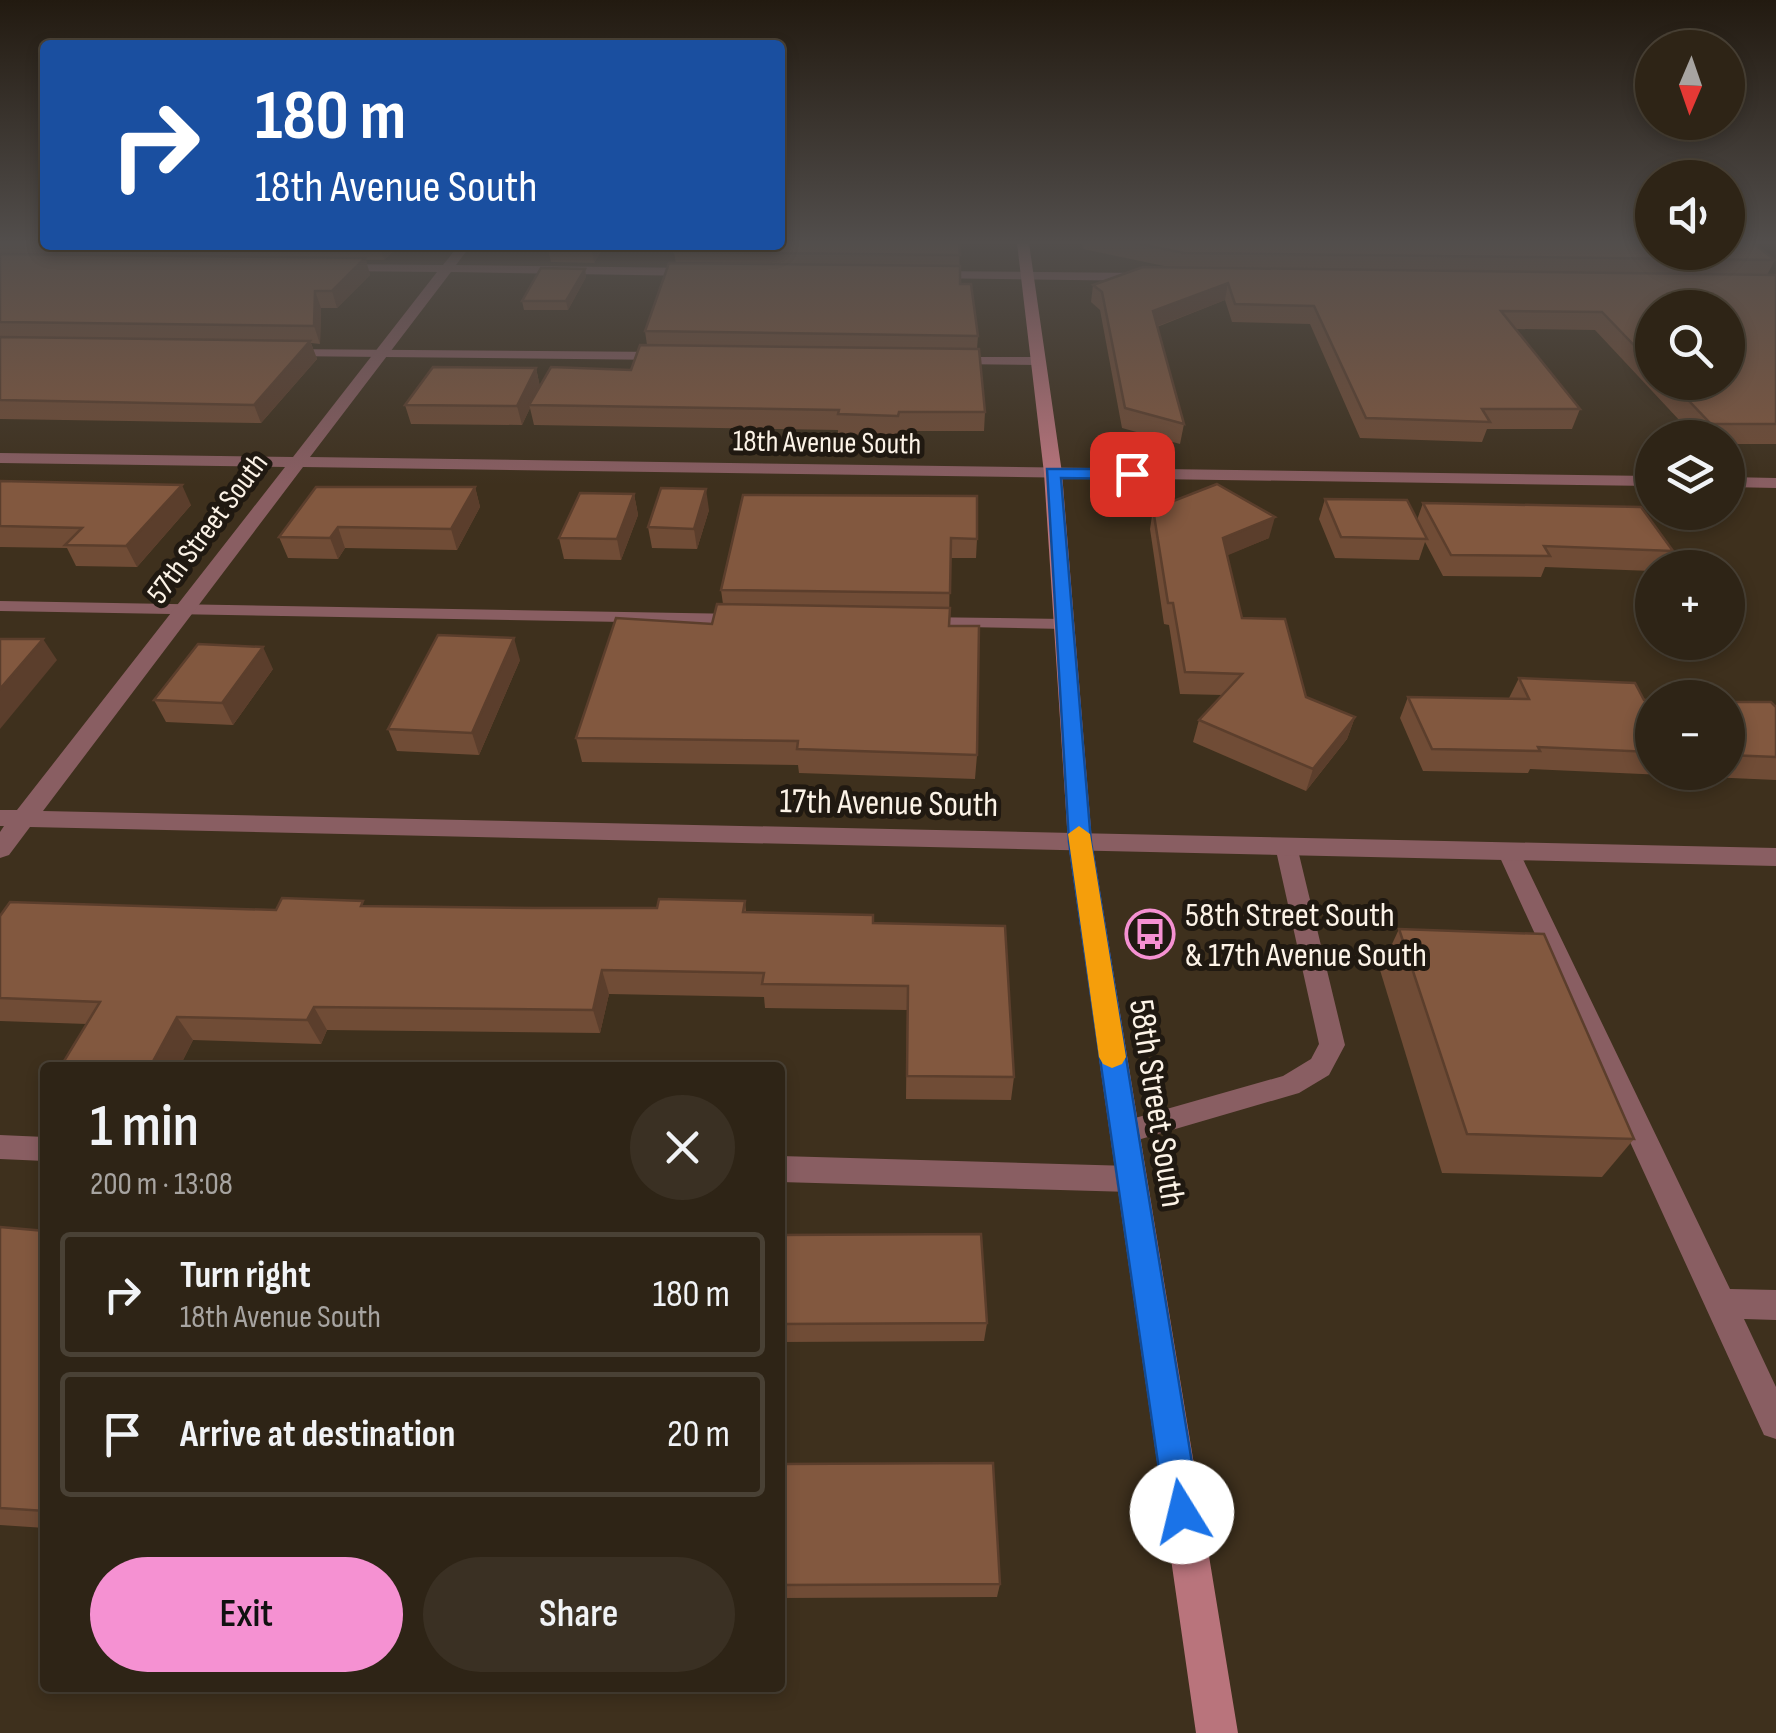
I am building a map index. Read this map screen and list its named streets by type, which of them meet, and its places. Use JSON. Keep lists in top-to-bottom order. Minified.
{"streets":{"street":["18th Avenue South","57th Street South","17th Avenue South","58th Street South"]},"crossings":[["18th Avenue South","57th Street South"],["18th Avenue South","58th Street South"],["57th Street South","17th Avenue South"],["17th Avenue South","58th Street South"]],"places":{"bus stop":["58th Street South & 17th Avenue South"]},"north":"bottom","page":{"map_buttons":["+","−"],"turn":["180 m","18th Avenue South"],"heading":["1 min","200 m · 13:08"],"list":[{"name":"Turn right","note":"18th Avenue South","value":"180 m"},{"name":"Arrive at destination","value":"20 m"}],"buttons":["Exit","Share"]}}
